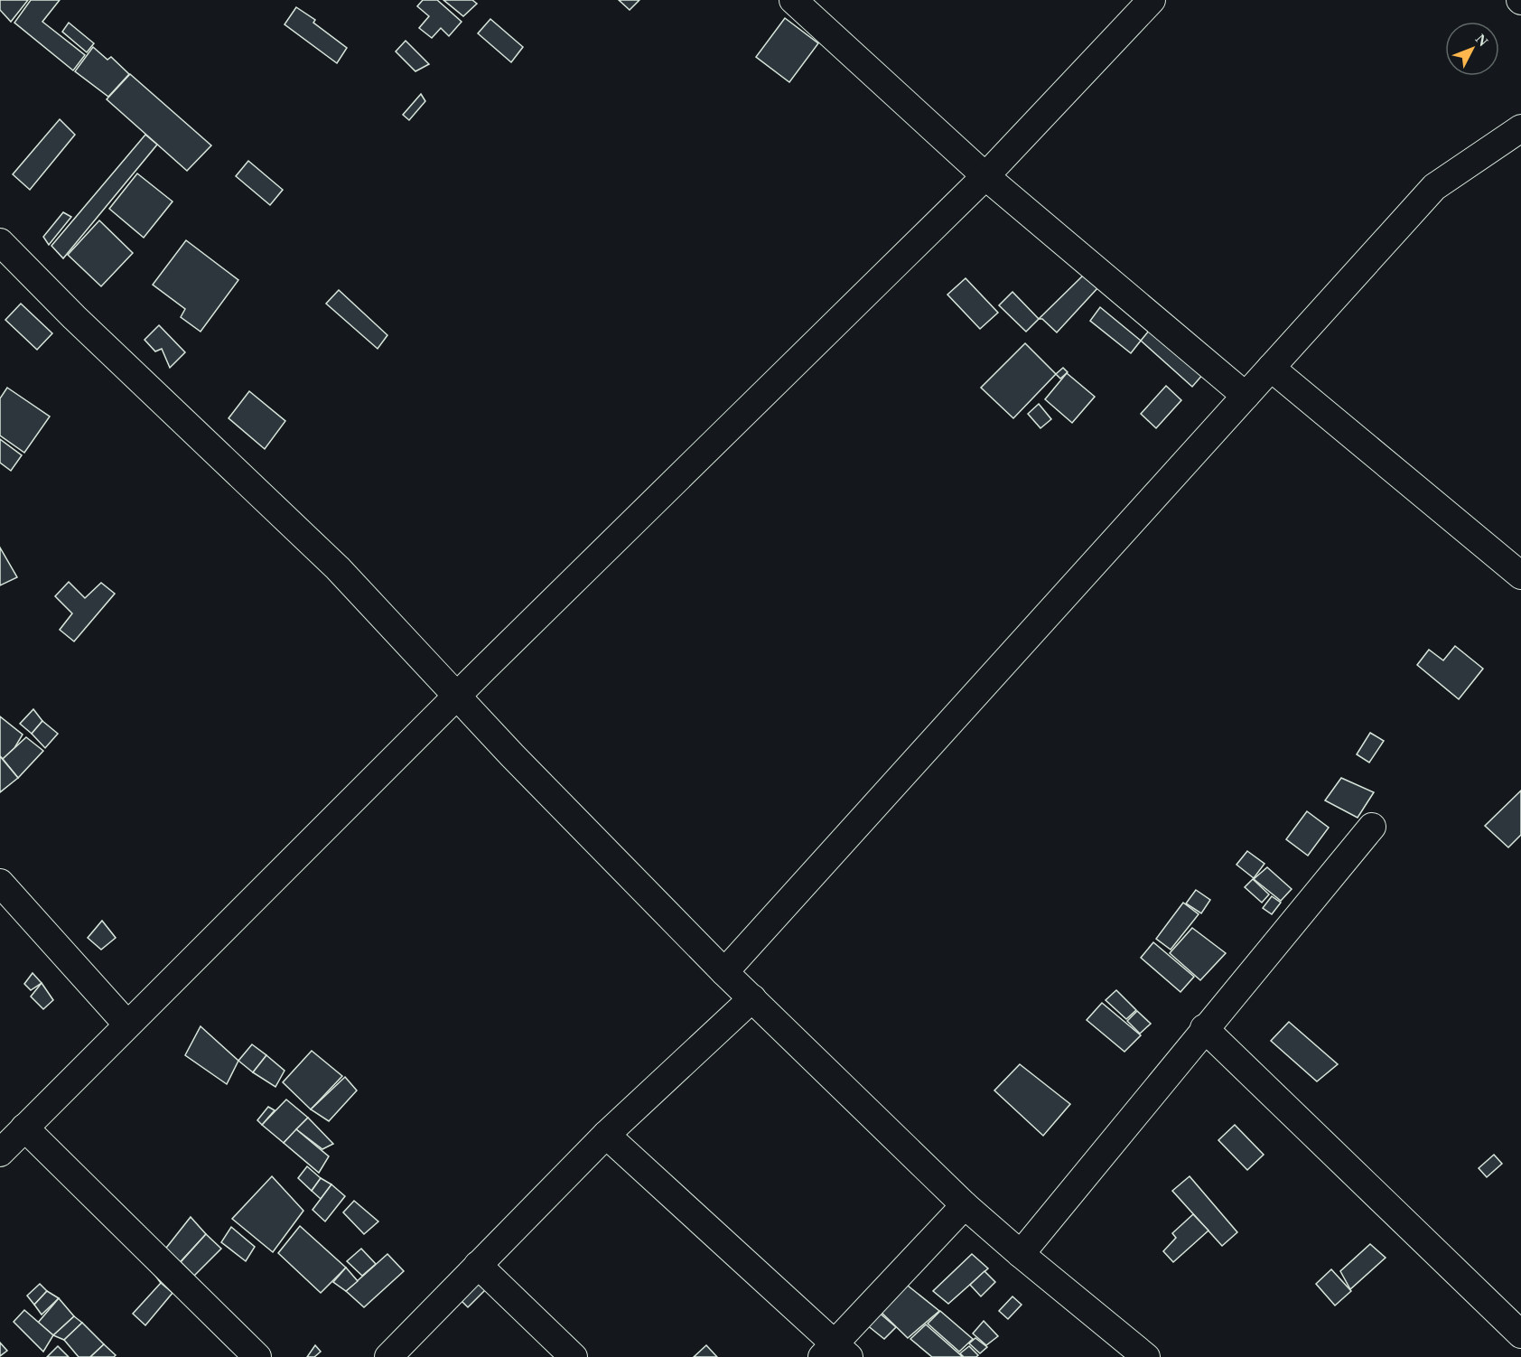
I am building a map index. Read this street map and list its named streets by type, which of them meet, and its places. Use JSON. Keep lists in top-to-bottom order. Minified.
{"north":"top right"}
